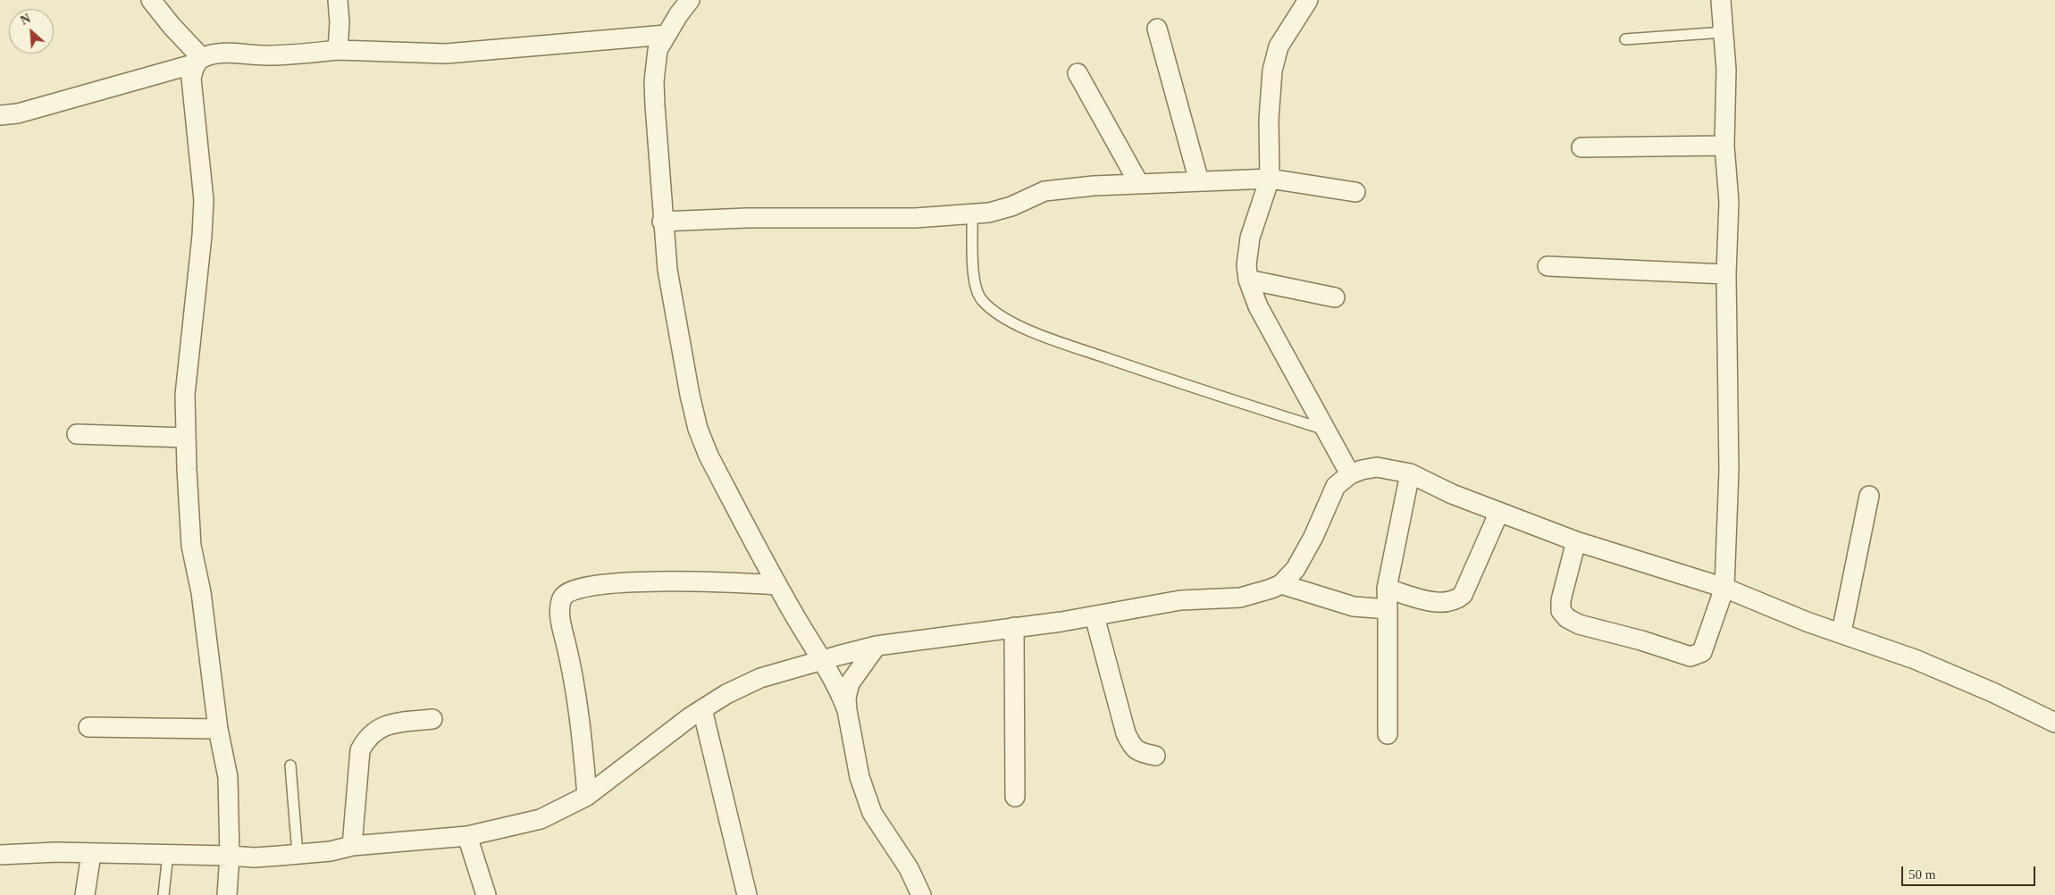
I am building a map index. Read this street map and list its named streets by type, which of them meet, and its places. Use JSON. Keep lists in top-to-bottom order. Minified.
{"scale_bar":"50 m","north":"top left"}
